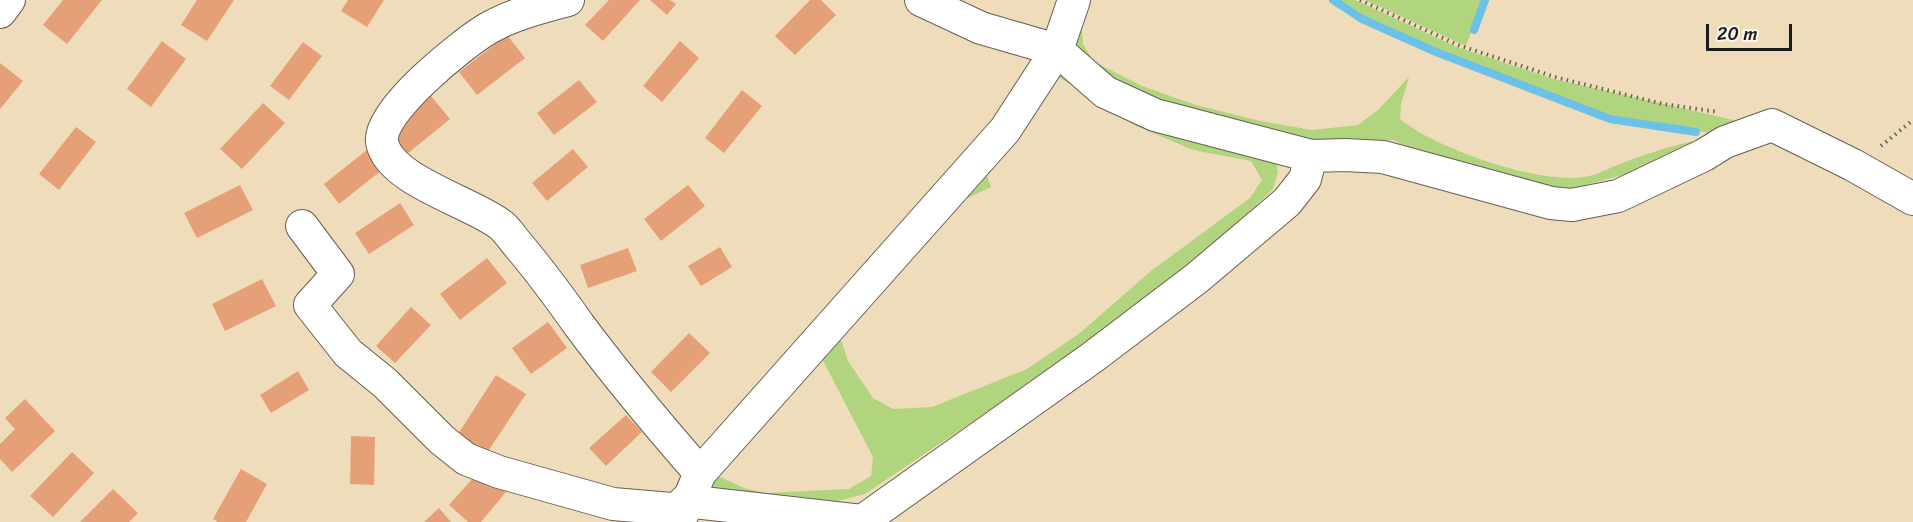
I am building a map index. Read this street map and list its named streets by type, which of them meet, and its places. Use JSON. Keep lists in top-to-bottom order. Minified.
{"scale_bar":"20 m"}
